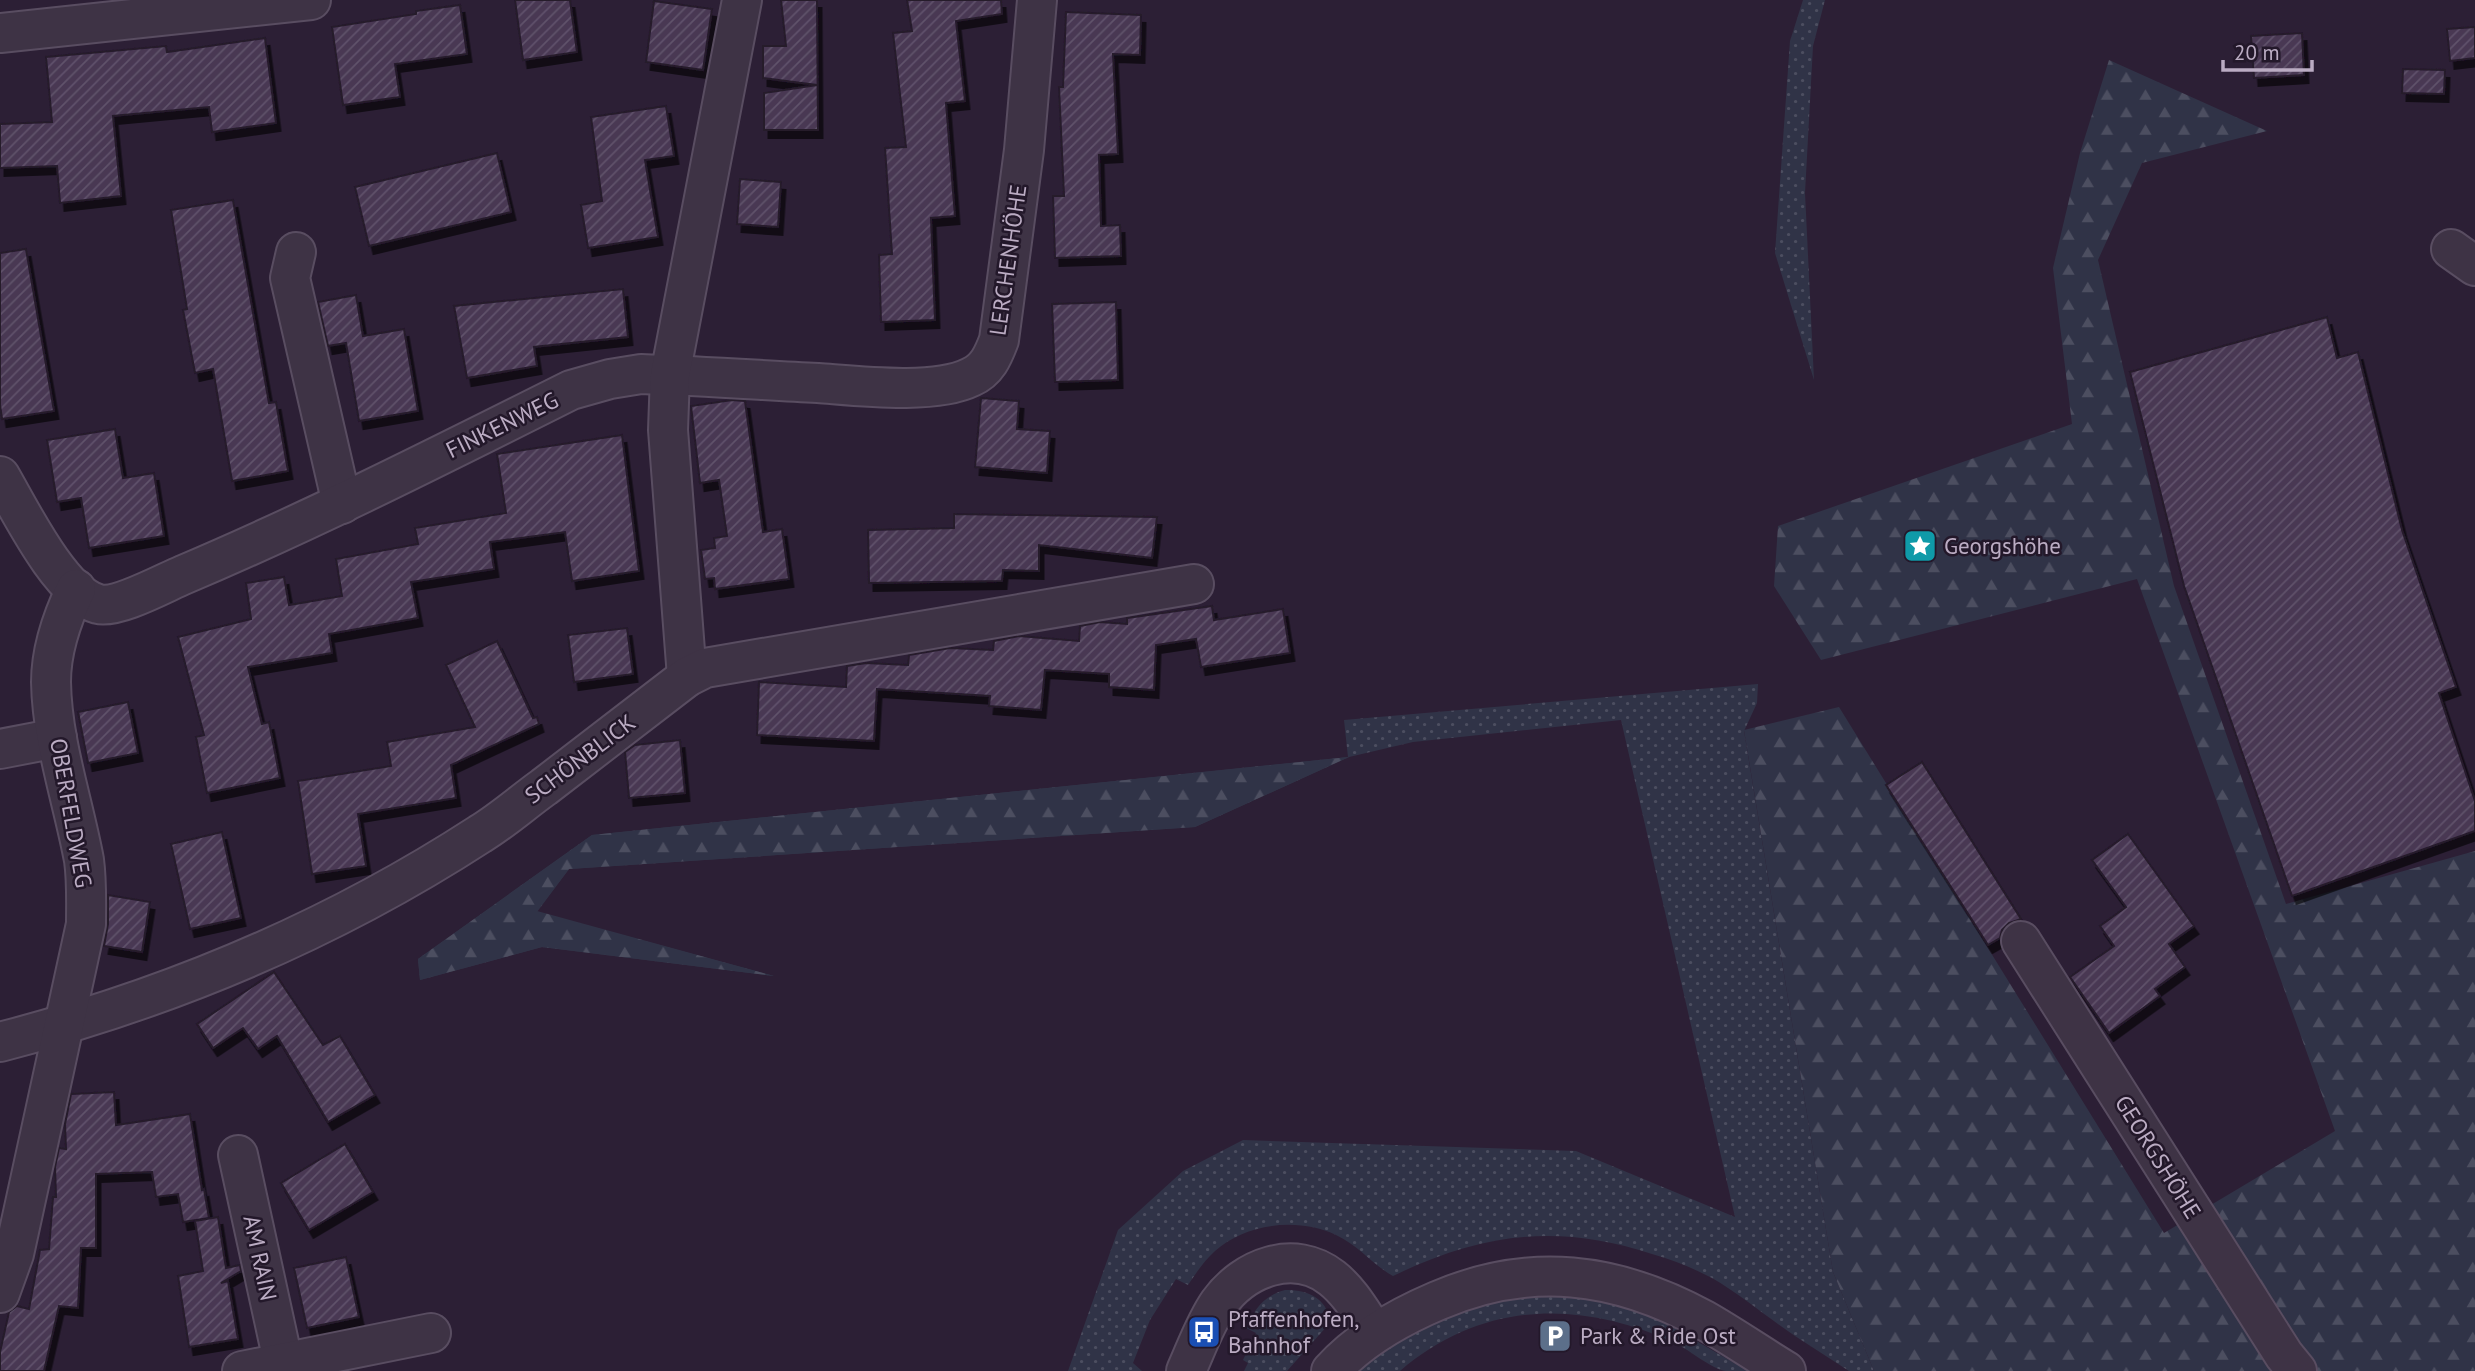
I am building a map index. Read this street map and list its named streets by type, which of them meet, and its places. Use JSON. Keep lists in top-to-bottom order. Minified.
{"streets":{"street":["LERCHENHÖHE","FINKENWEG","SCHÖNBLICK","OBERFELDWEG","GEORGSHÖHE","AM RAIN"]},"crossings":[["LERCHENHÖHE","FINKENWEG"],["FINKENWEG","OBERFELDWEG"],["SCHÖNBLICK","OBERFELDWEG"]],"places":{"place":["Georgshöhe"],"bus stop":["Pfaffenhofen, Bahnhof"],"parking":["Park & Ride Ost"]},"scale_bar":"20 m"}
